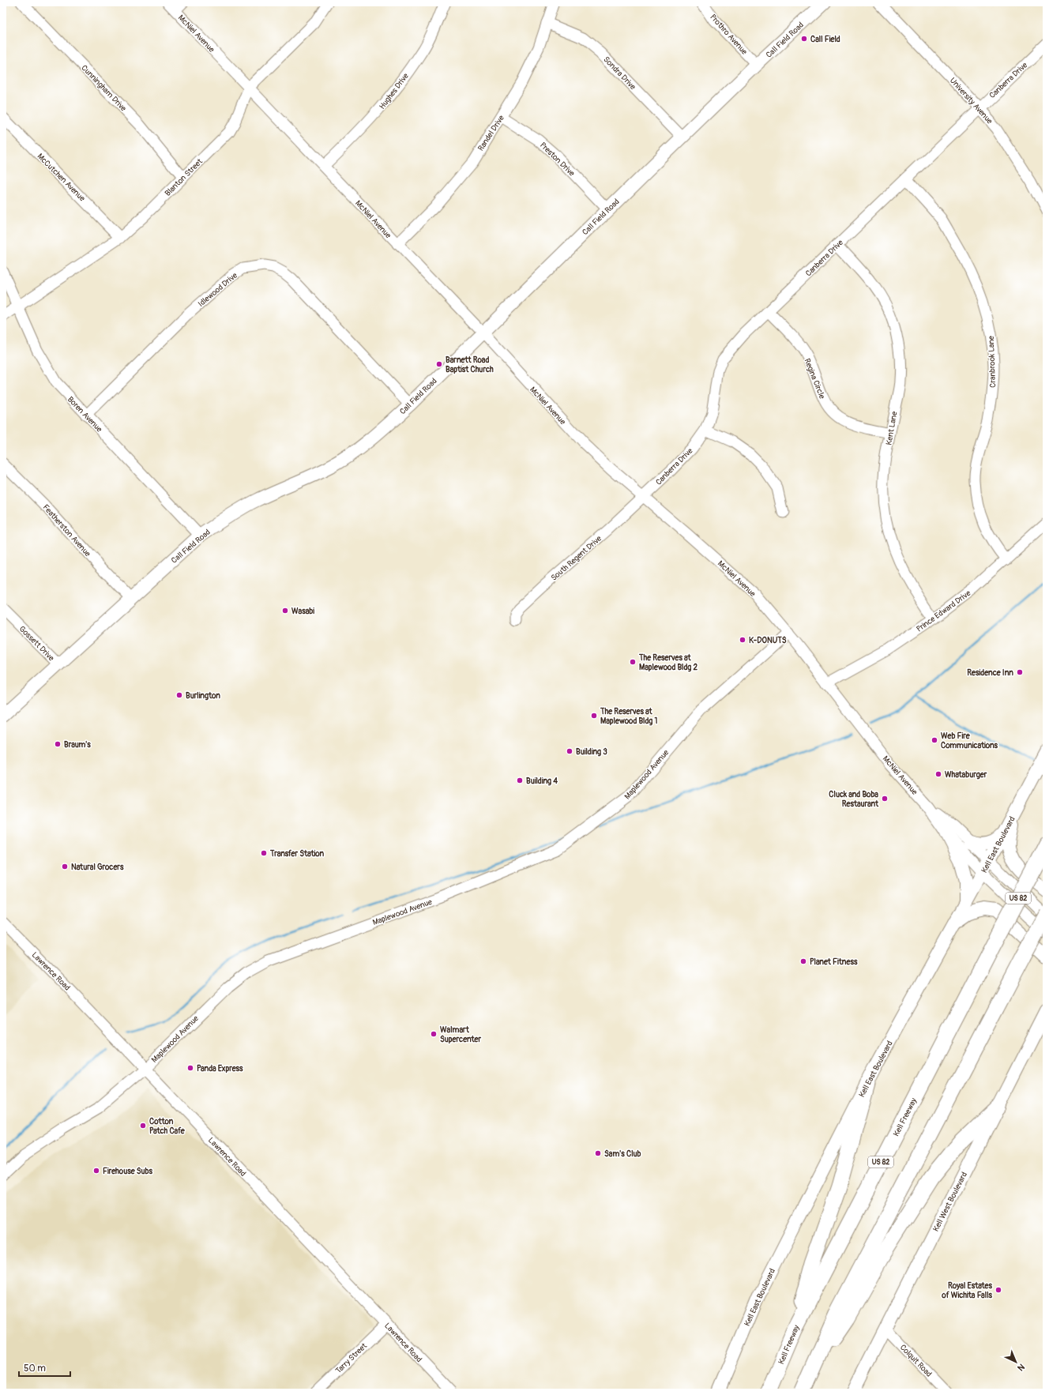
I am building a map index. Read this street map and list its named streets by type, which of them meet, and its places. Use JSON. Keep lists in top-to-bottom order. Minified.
{"streets":{"highway":["US 82","Kell Freeway"],"main road":["Call Field Road","Kell East Boulevard","Kell West Boulevard"],"street":["McNiel Avenue","Prothro Avenue","Sondra Drive","Canberra Drive","Cunningham Drive","Hughes Drive","University Avenue","Randel Drive","Preston Drive","McCutchen Avenue","Blanton Street","Idlewood Drive","Cranbrook Lane","Regina Circle","Boren Avenue","Kent Lane","Featherston Avenue","South Regent Drive","Prince Edward Drive","Gossett Drive","Maplewood Avenue","Lawrence Road","Tarry Street","Colquit Road"]},"crossings":[["McNiel Avenue","Call Field Road"],["McNiel Avenue","Canberra Drive"],["McNiel Avenue","Hughes Drive"],["McNiel Avenue","Randel Drive"],["McNiel Avenue","Blanton Street"],["McNiel Avenue","South Regent Drive"],["McNiel Avenue","Prince Edward Drive"],["McNiel Avenue","Maplewood Avenue"],["McNiel Avenue","Kell East Boulevard"],["Prothro Avenue","Call Field Road"],["Call Field Road","Sondra Drive"],["Call Field Road","Preston Drive"],["Call Field Road","Idlewood Drive"],["Call Field Road","Boren Avenue"],["Call Field Road","Featherston Avenue"],["Call Field Road","Gossett Drive"],["Sondra Drive","Randel Drive"],["Canberra Drive","University Avenue"],["Canberra Drive","Cranbrook Lane"],["Canberra Drive","Regina Circle"],["Canberra Drive","Kent Lane"],["Canberra Drive","South Regent Drive"],["Cunningham Drive","Blanton Street"],["Randel Drive","Preston Drive"],["McCutchen Avenue","Blanton Street"],["Blanton Street","Boren Avenue"],["Idlewood Drive","Boren Avenue"],["Cranbrook Lane","Prince Edward Drive"],["Regina Circle","Kent Lane"],["Kent Lane","Prince Edward Drive"],["Maplewood Avenue","Lawrence Road"],["Lawrence Road","Tarry Street"],["Kell West Boulevard","Colquit Road"]],"places":["Call Field","Barnett Road Baptist Church","Wasabi","K-DONUTS","The Reserves at Maplewood Bldg 2","Residence Inn","Burlington","The Reserves at Maplewood Bldg 1","Web Fire Communications","Braum's","Building 3","Whataburger","Building 4","Cluck and Boba Restaurant","Transfer Station","Natural Grocers","Planet Fitness","Walmart Supercenter","Panda Express","Cotton Patch Cafe","Sam's Club","Firehouse Subs","Royal Estates of Wichita Falls"],"scale_bar":"50 m","north":"bottom right"}
